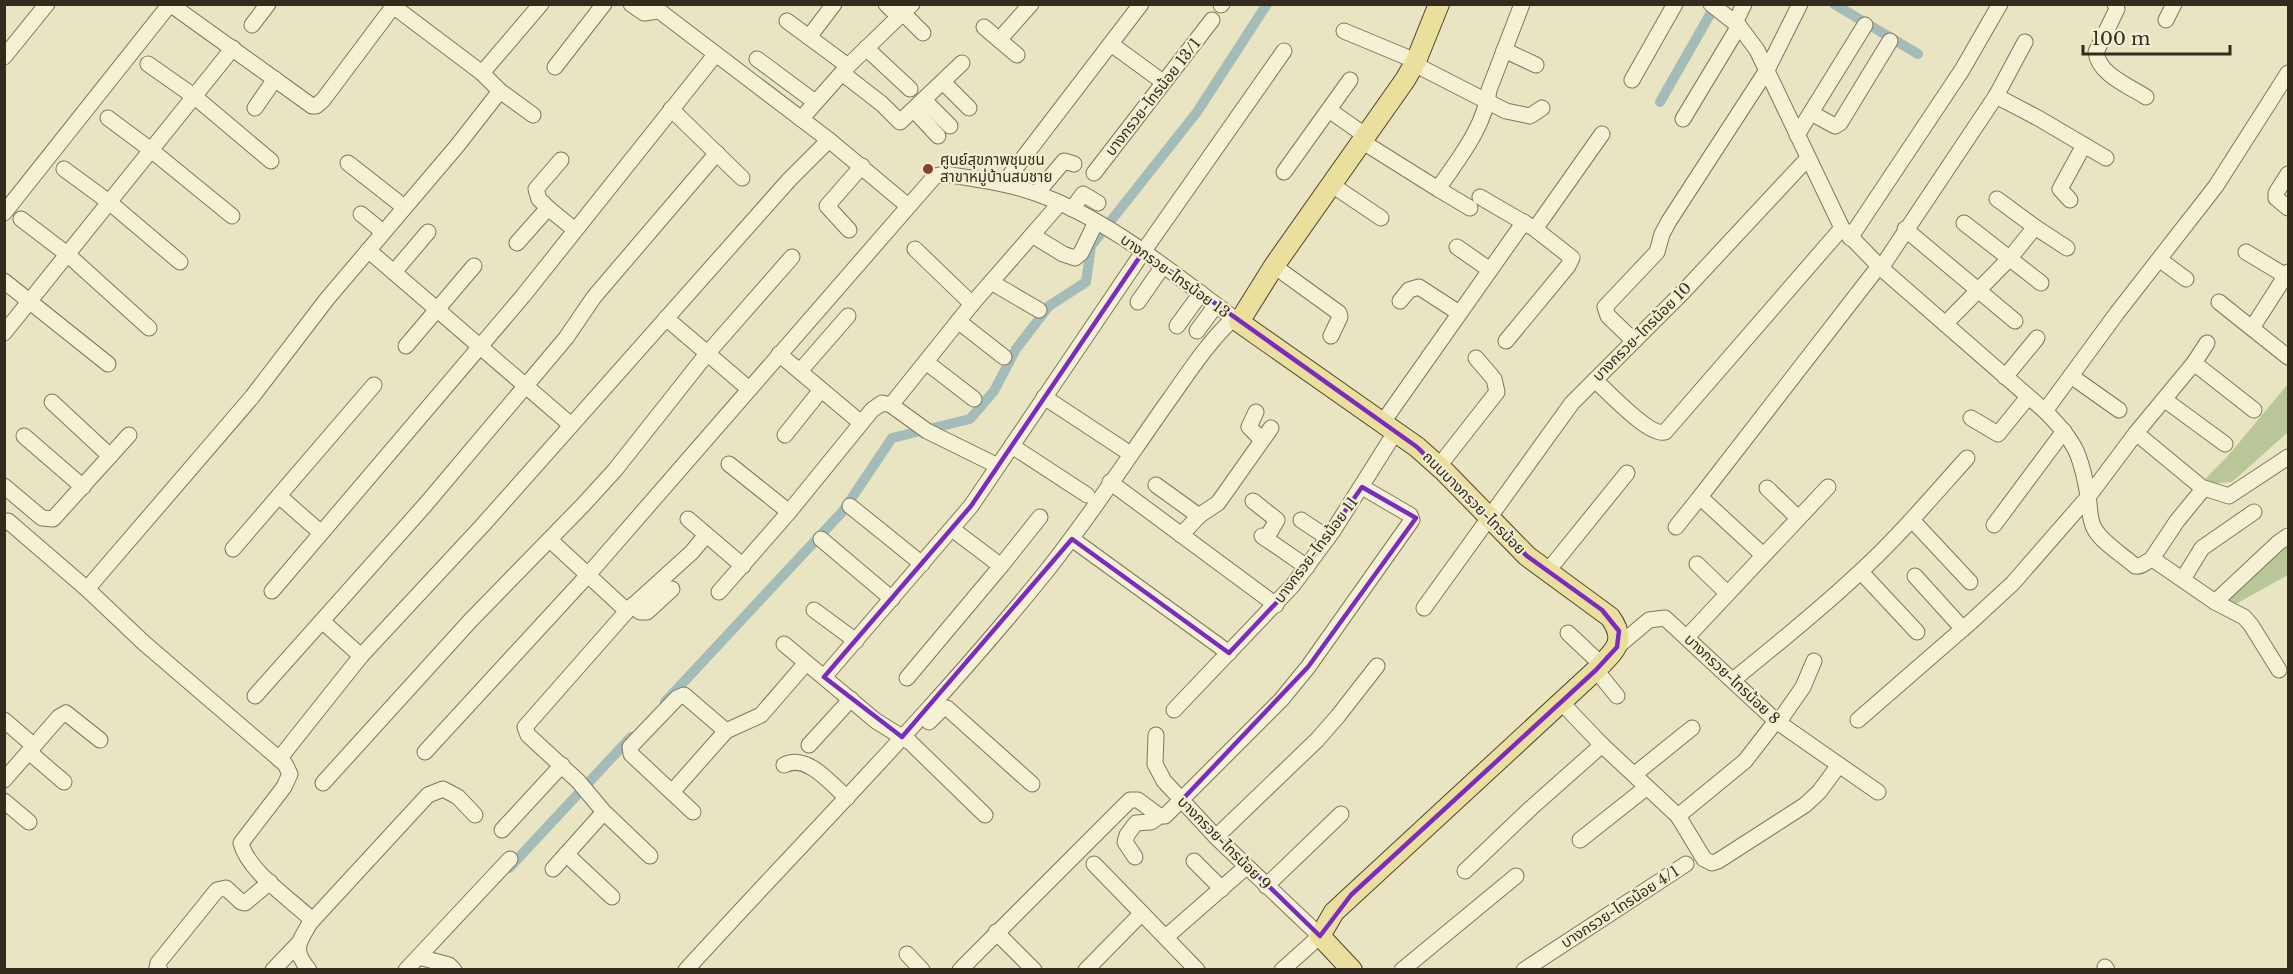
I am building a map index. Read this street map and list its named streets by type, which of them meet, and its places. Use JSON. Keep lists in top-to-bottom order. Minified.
{"streets":{"main road":["ถนนบางกรวย-ไทรน้อย"],"street":["บางกรวย-ไทรน้อย 13/1","บางกรวย-ไทรน้อย 13","บางกรวย-ไทรน้อย 10","บางกรวย-ไทรน้อย 11","บางกรวย-ไทรน้อย 8","บางกรวย-ไทรน้อย 9","บางกรวย-ไทรน้อย 4/1"]},"crossings":[["บางกรวย-ไทรน้อย 13","ถนนบางกรวย-ไทรน้อย"],["บางกรวย-ไทรน้อย 10","ถนนบางกรวย-ไทรน้อย"],["ถนนบางกรวย-ไทรน้อย","บางกรวย-ไทรน้อย 11"],["ถนนบางกรวย-ไทรน้อย","บางกรวย-ไทรน้อย 8"]],"places":["ศูนย์สุขภาพชุมชน สาขาหมู่บ้านสมชาย"],"scale_bar":"100 m"}
